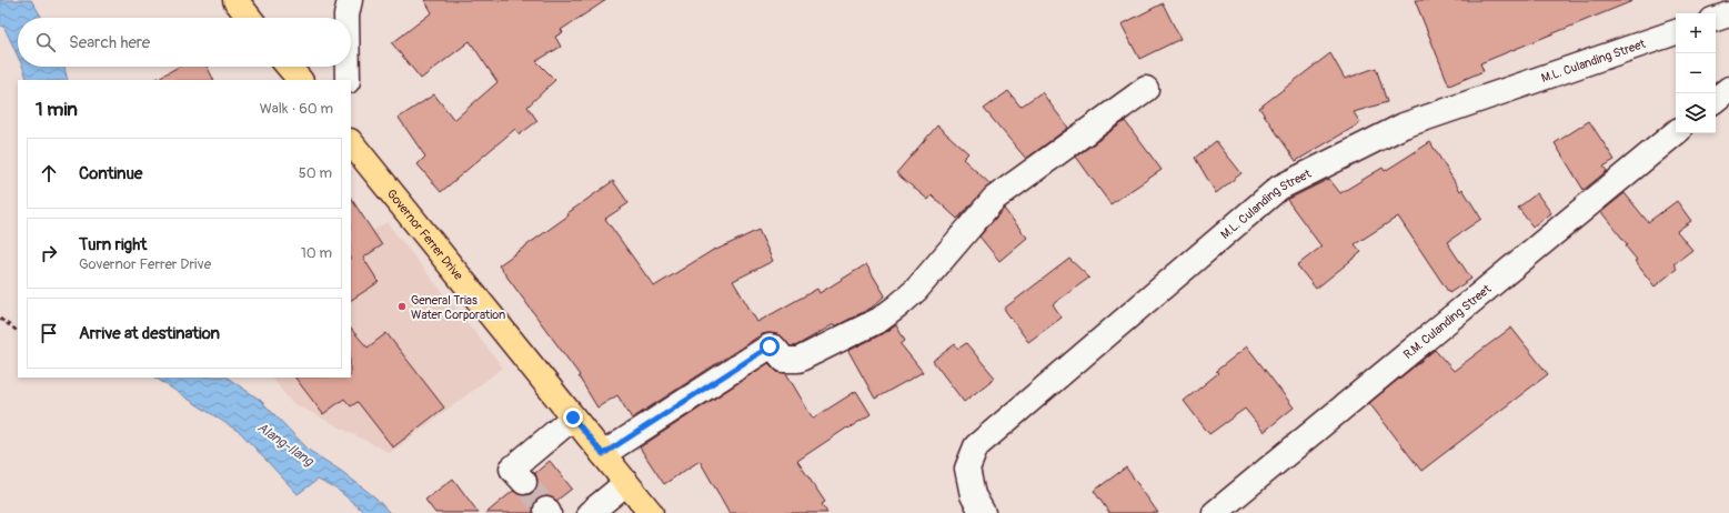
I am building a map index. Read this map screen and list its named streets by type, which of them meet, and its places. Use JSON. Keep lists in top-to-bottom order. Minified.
{"streets":{"main road":["Governor Ferrer Drive"],"street":["M.L. Culanding Street","R.M. Culanding Street"]},"water":["Alang-Ilang"],"places":["General Trias Water Corporation"],"page":{"map_buttons":["+","−"],"search":"Search here","heading":["1 min","Walk · 60 m"],"list":[["Continue","50 m"],["Turn right","Governor Ferrer Drive","10 m"],"Arrive at destination"]}}
